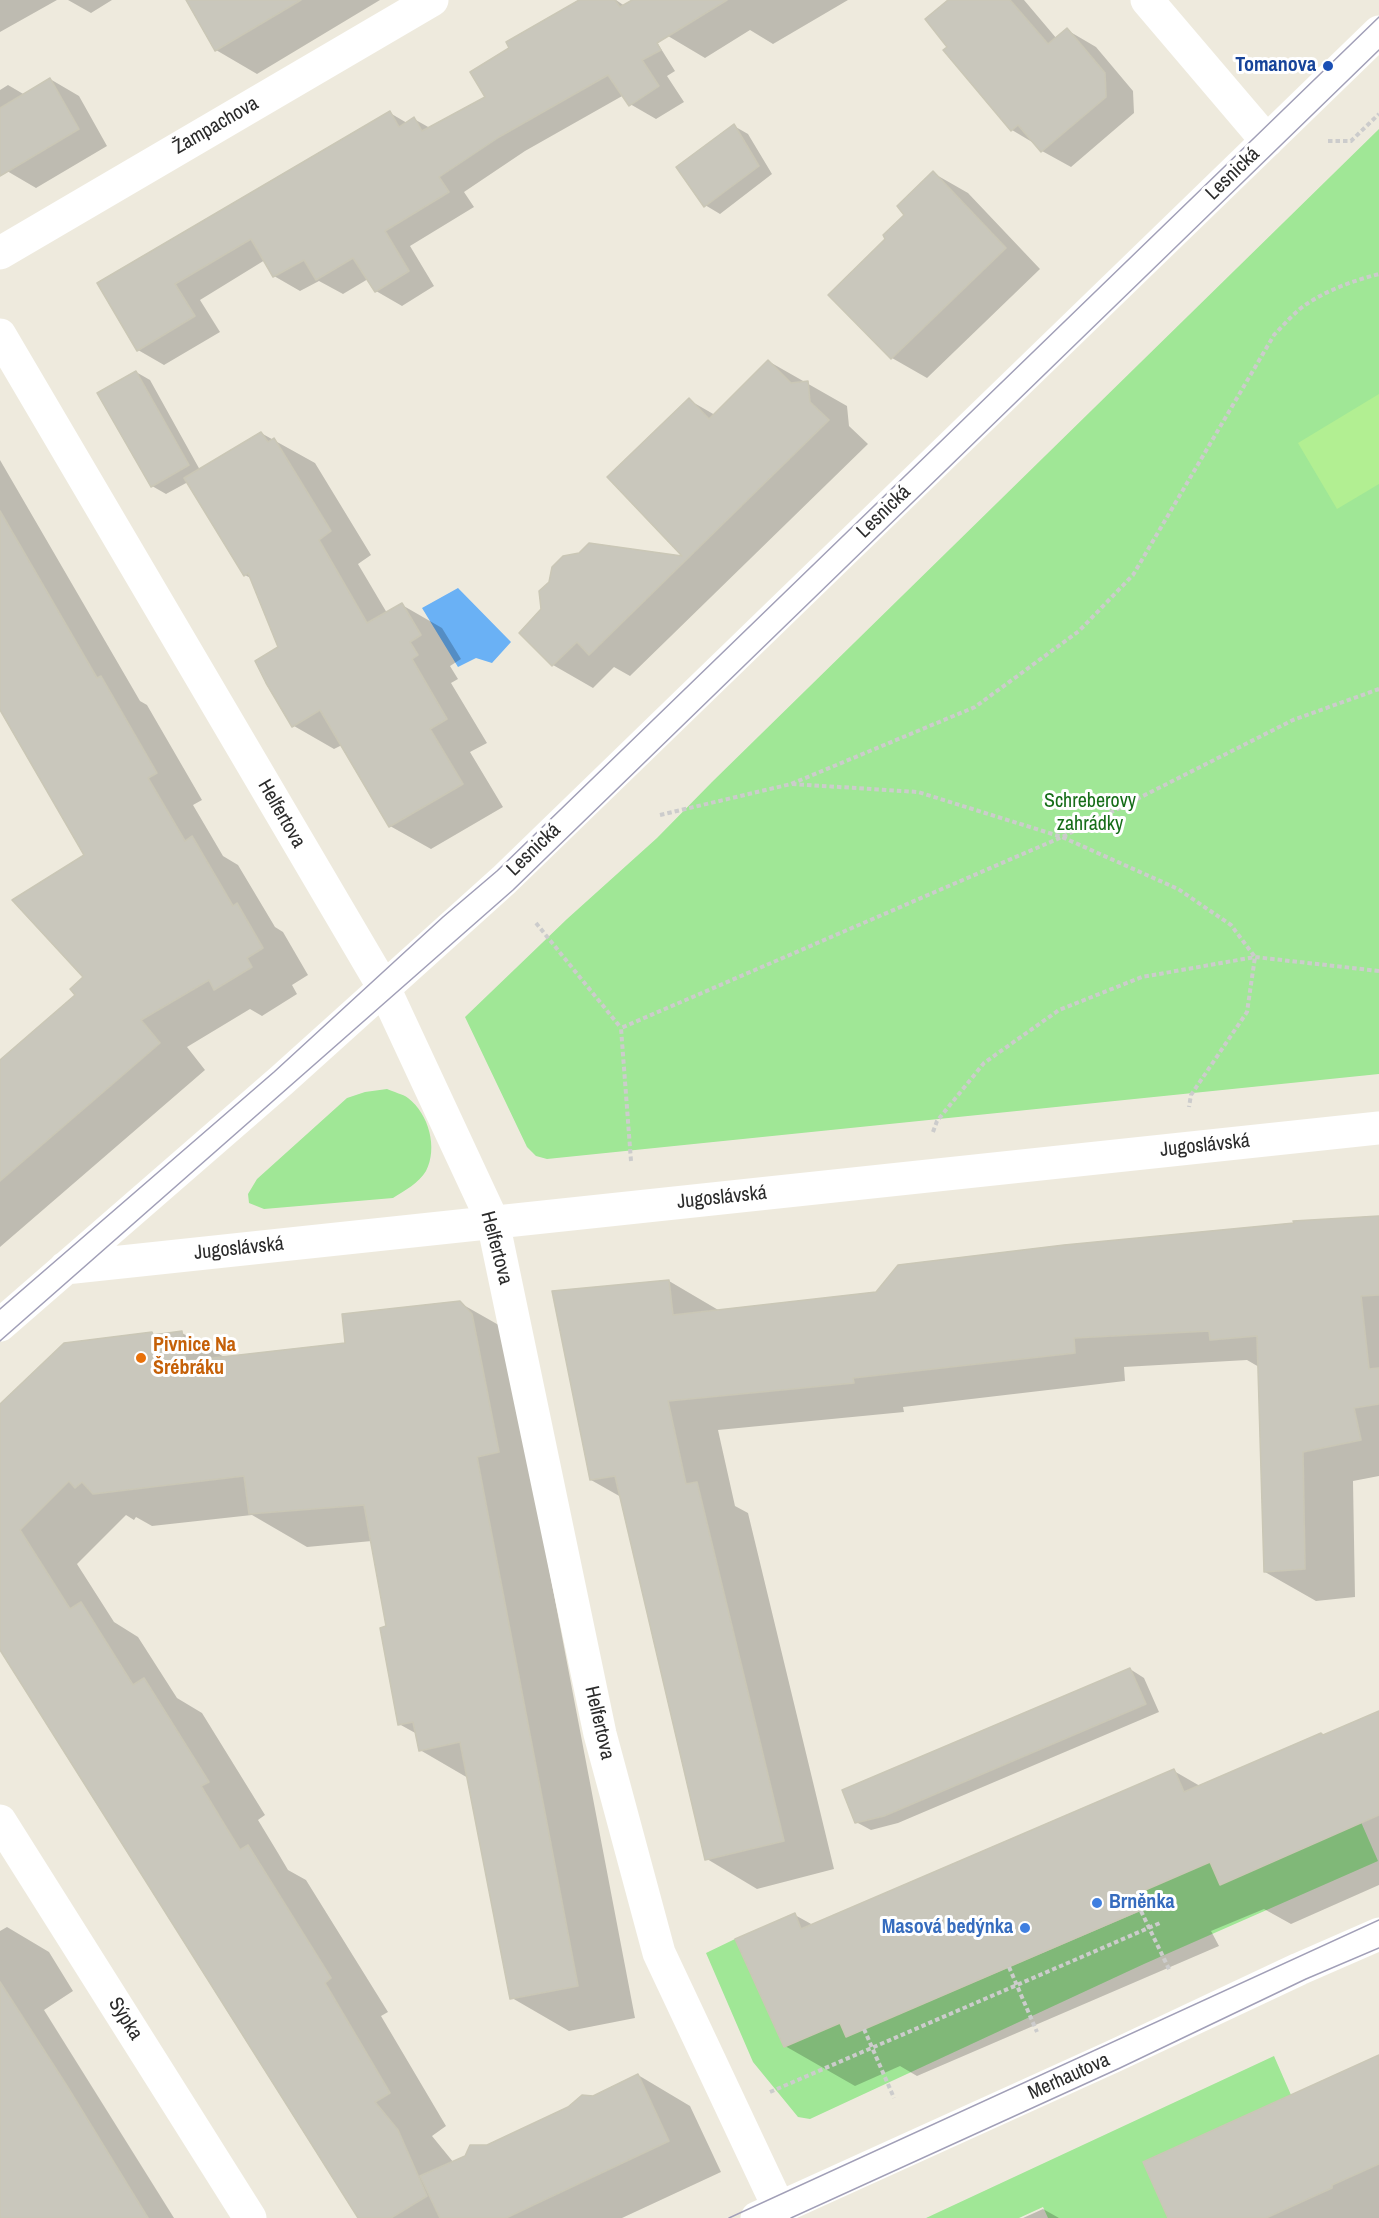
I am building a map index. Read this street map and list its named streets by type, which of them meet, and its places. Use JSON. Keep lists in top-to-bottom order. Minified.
{"streets":{"street":["Žampachova","Lesnická","Helfertova","Jugoslávská","Sýpka","Merhautova"]},"crossings":[["Lesnická","Helfertova"],["Helfertova","Jugoslávská"],["Helfertova","Merhautova"]],"parks":["Schreberovy zahrádky"],"places":["Tomanova","Pivnice Na Šrébráku","Brněnka","Masová bedýnka"]}
